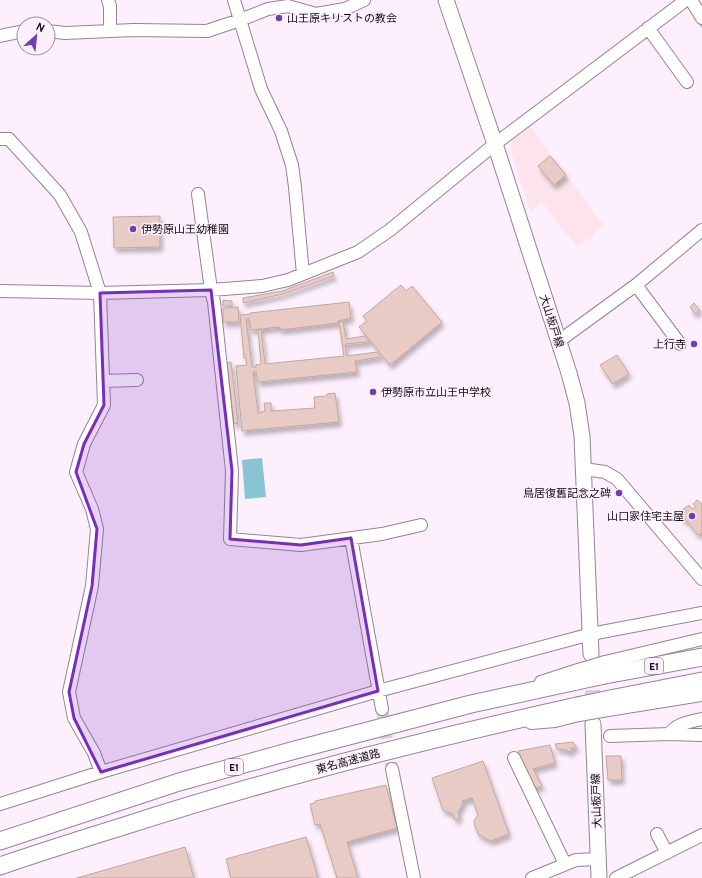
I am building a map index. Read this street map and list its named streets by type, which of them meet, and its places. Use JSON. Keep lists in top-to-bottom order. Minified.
{"streets":{"highway":["E1","東名高速道路"],"main road":["大山板戸線"]},"places":["山王原キリストの教会","伊勢原山王幼稚園","上行寺","伊勢原市立山王中学校","鳥居復舊記念之碑","山口家住宅主屋"],"north":"top right"}
